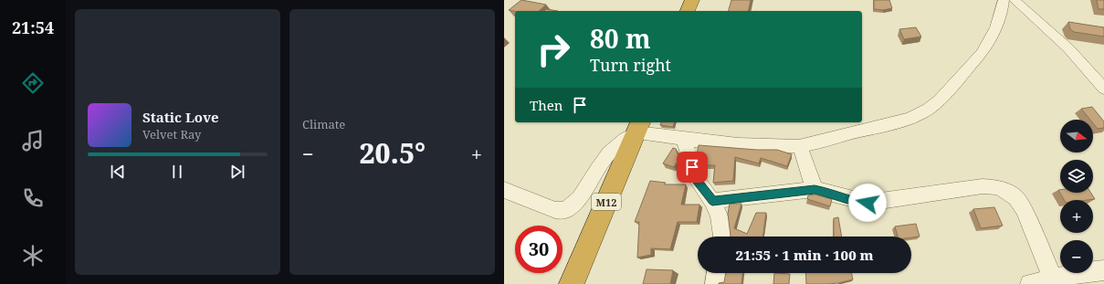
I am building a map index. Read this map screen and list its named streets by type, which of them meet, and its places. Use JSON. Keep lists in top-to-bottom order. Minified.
{"streets":{"highway":["M12"]},"north":"right","page":{"tabs":"21:54","tile":"Climate","turn":["80 m","Turn right"],"then":"Then","song":["Static Love","Velvet Ray"],"map_buttons":["+","−"],"heat":["−","20.5°","+"],"limit":"30","trip":"21:55 · 1 min · 100 m"}}
